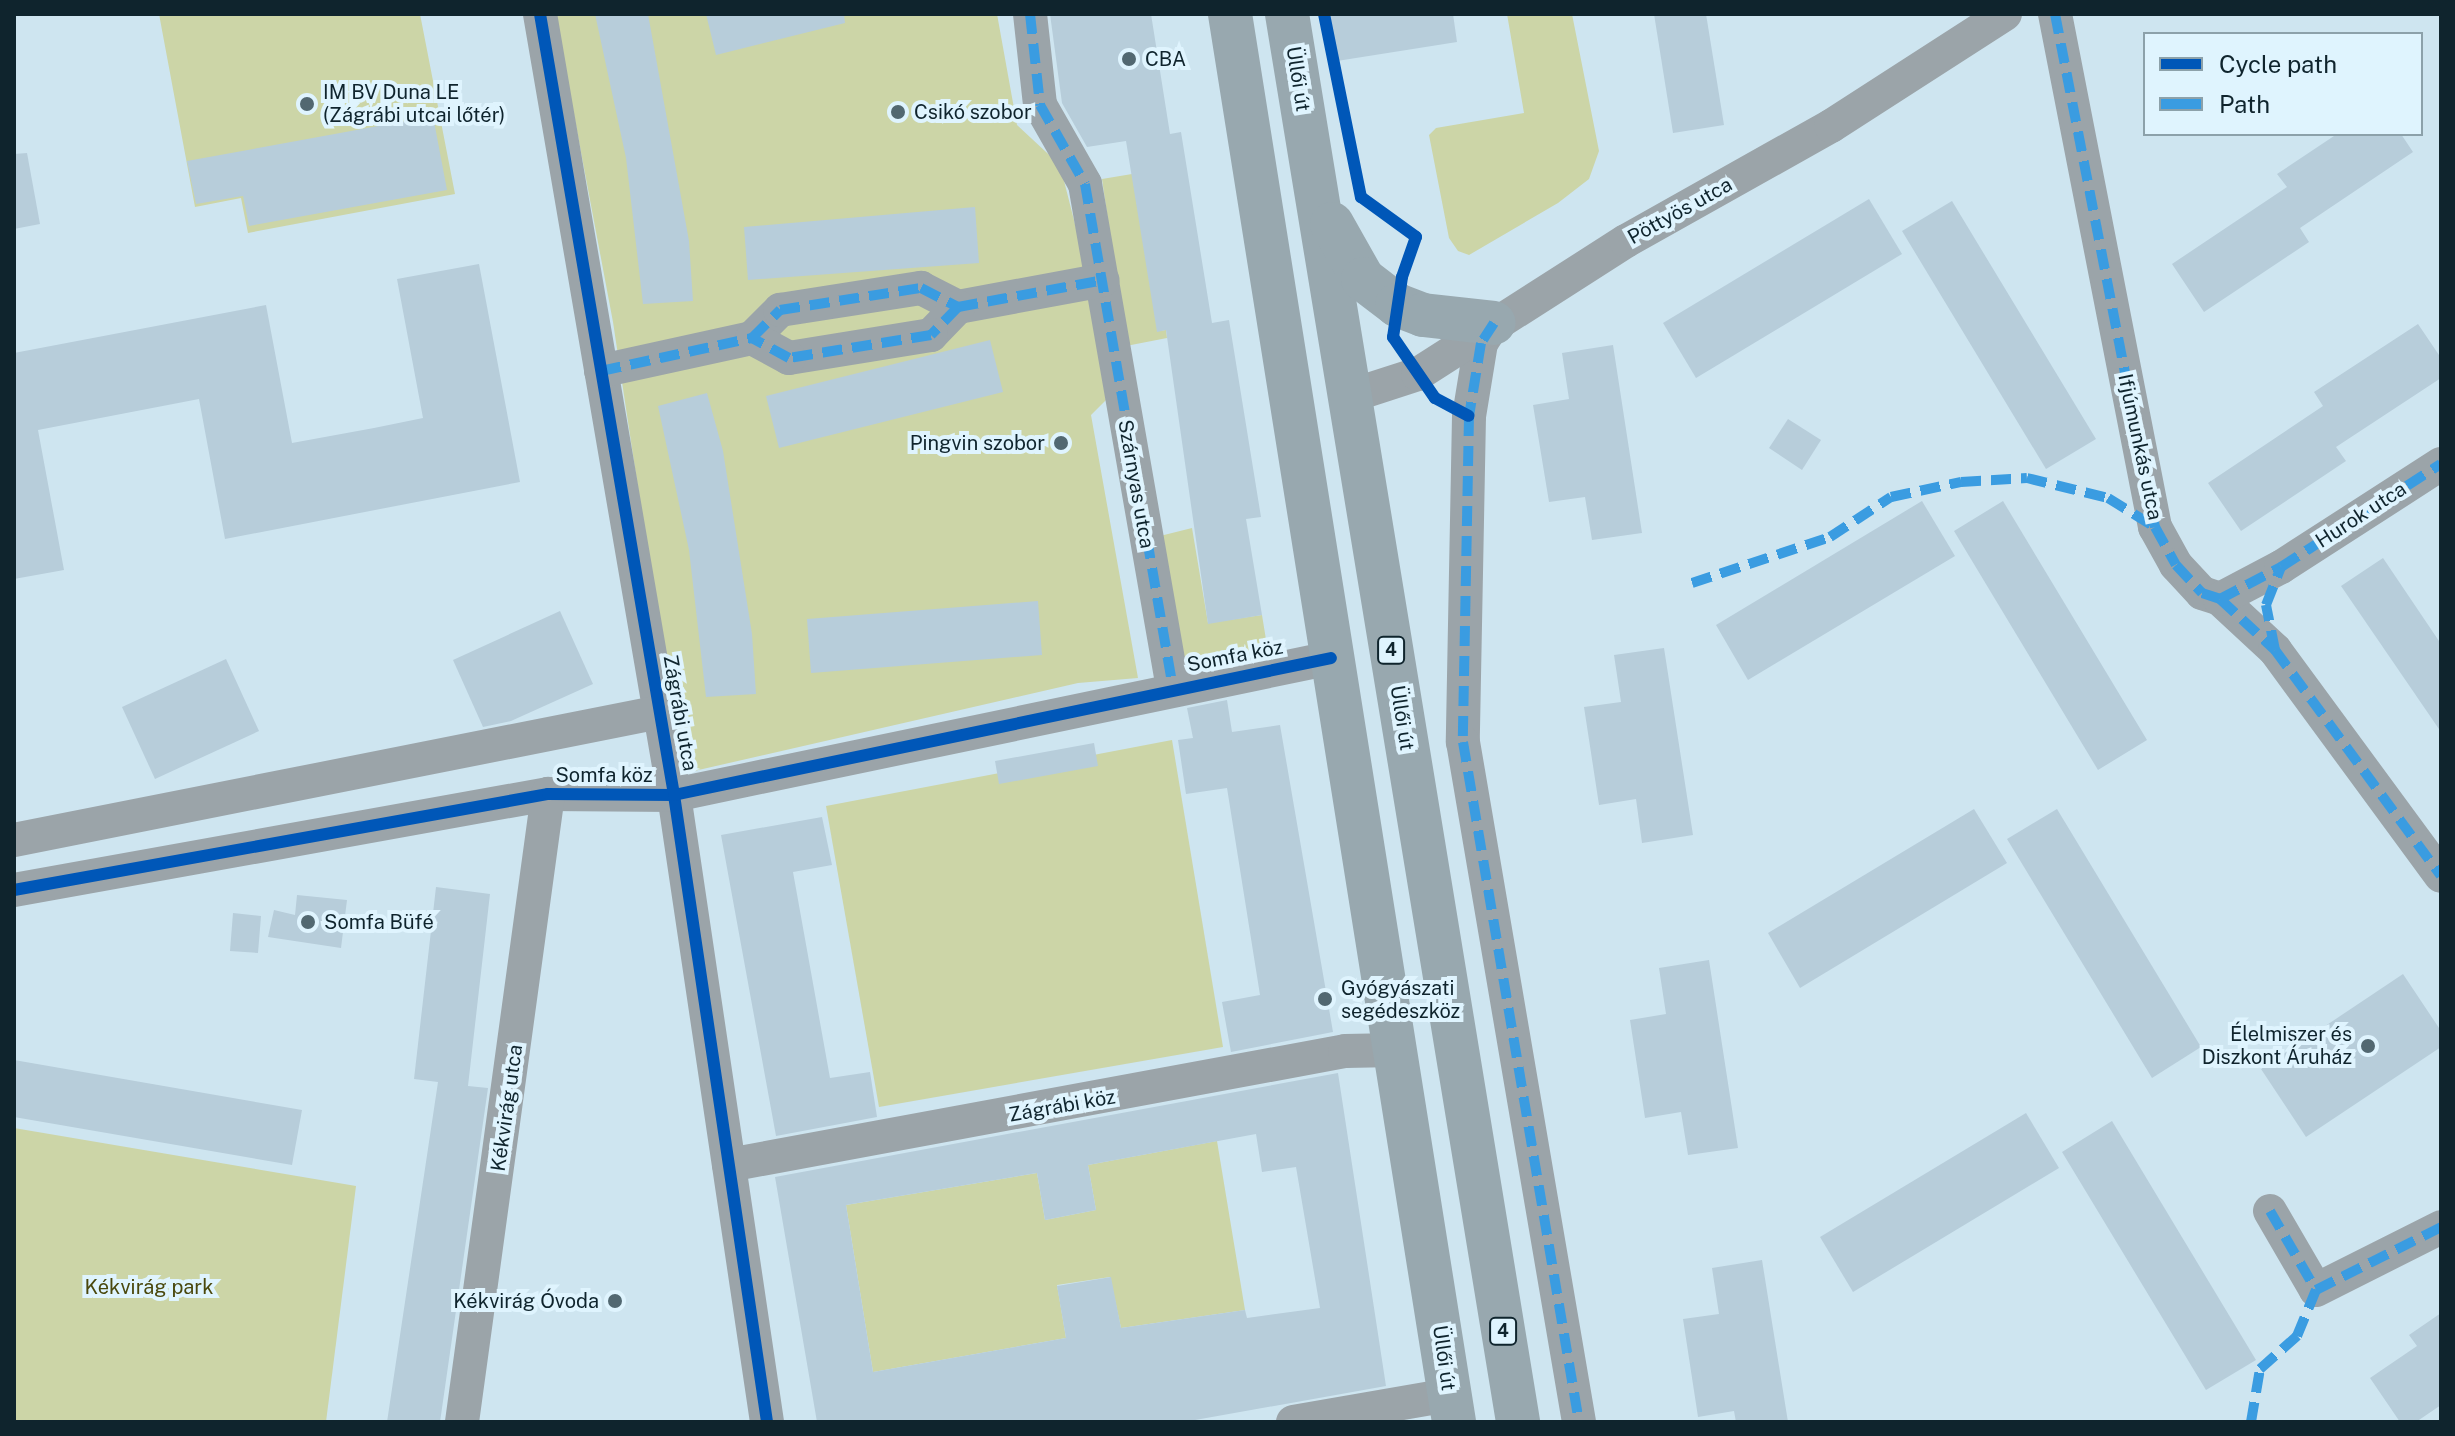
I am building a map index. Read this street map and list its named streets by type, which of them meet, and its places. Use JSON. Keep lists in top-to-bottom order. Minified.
{"streets":{"main road":["Üllői út","4"],"street":["Pöttyös utca","Ifjúmunkás utca","Szárnyas utca","Hurok utca","Somfa köz","Zágrábi utca","Zágrábi köz","Kékvirág utca"]},"crossings":[["Üllői út","Pöttyös utca"],["Üllői út","Somfa köz"],["Üllői út","Zágrábi köz"],["Ifjúmunkás utca","Hurok utca"],["Szárnyas utca","Somfa köz"],["Somfa köz","Zágrábi utca"],["Somfa köz","Kékvirág utca"],["Zágrábi utca","Zágrábi köz"]],"parks":["Kékvirág park"],"places":["CBA","IM BV Duna LE (Zágrábi utcai lőtér)","Csikó szobor","Pingvin szobor","Somfa Büfé","Gyógyászati segédeszköz","Élelmiszer és Diszkont Áruház","Kékvirág Óvoda"],"legend":["Cycle path","Path"]}
